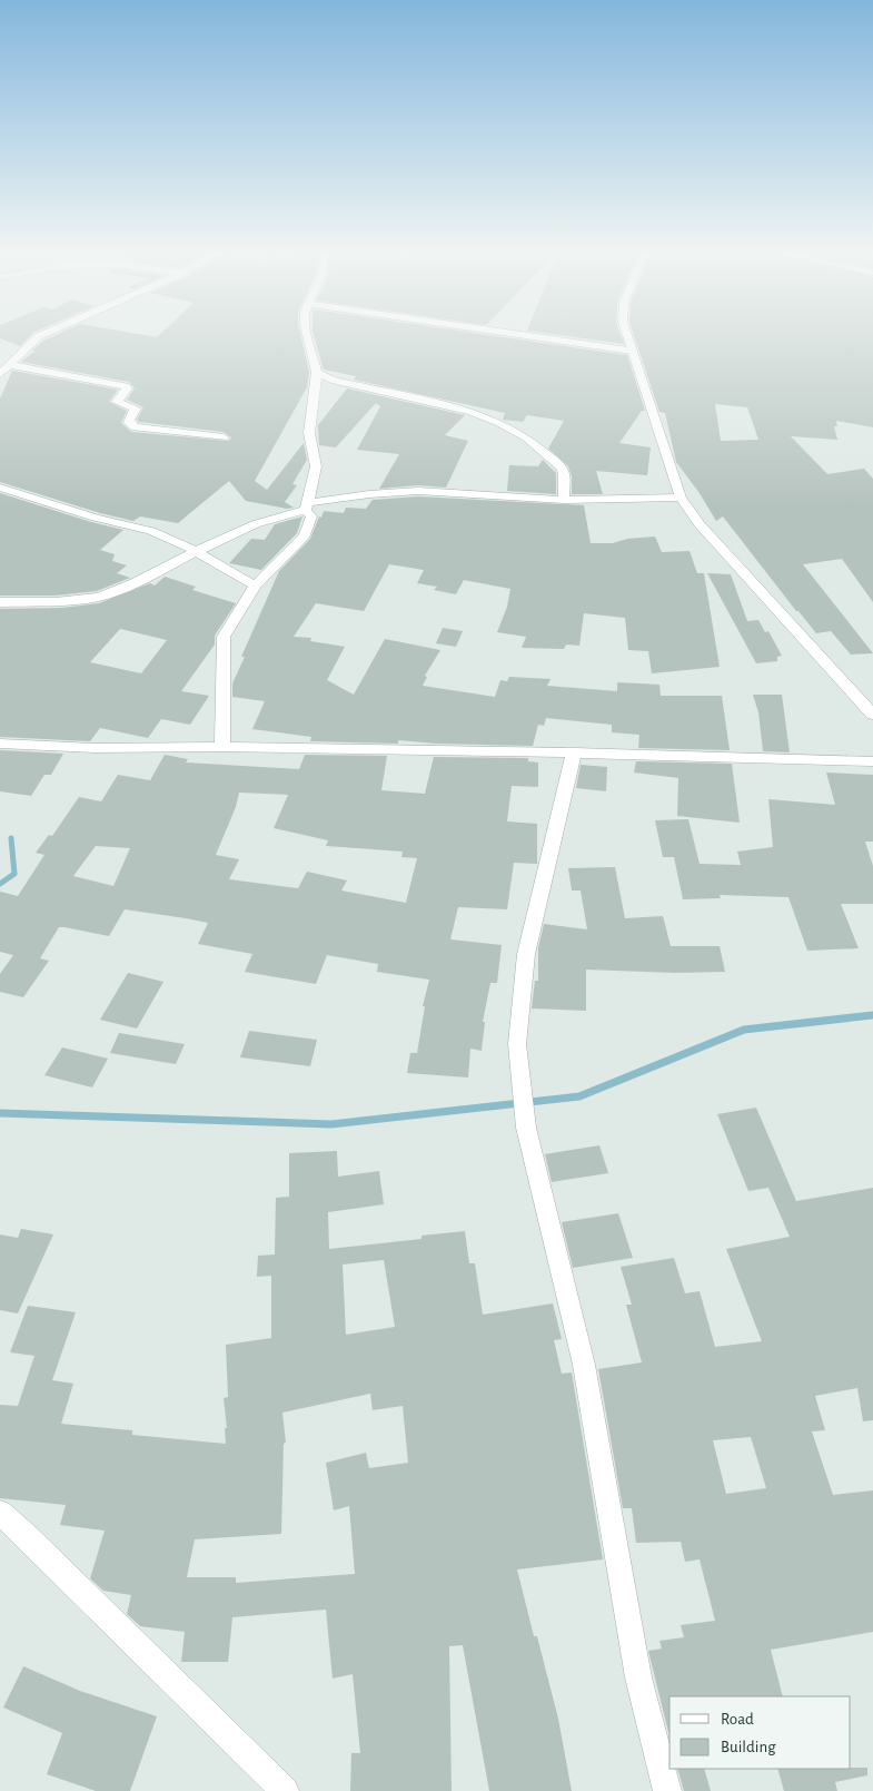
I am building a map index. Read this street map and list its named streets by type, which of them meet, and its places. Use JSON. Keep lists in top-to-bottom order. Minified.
{"legend":["Road","Building"]}
